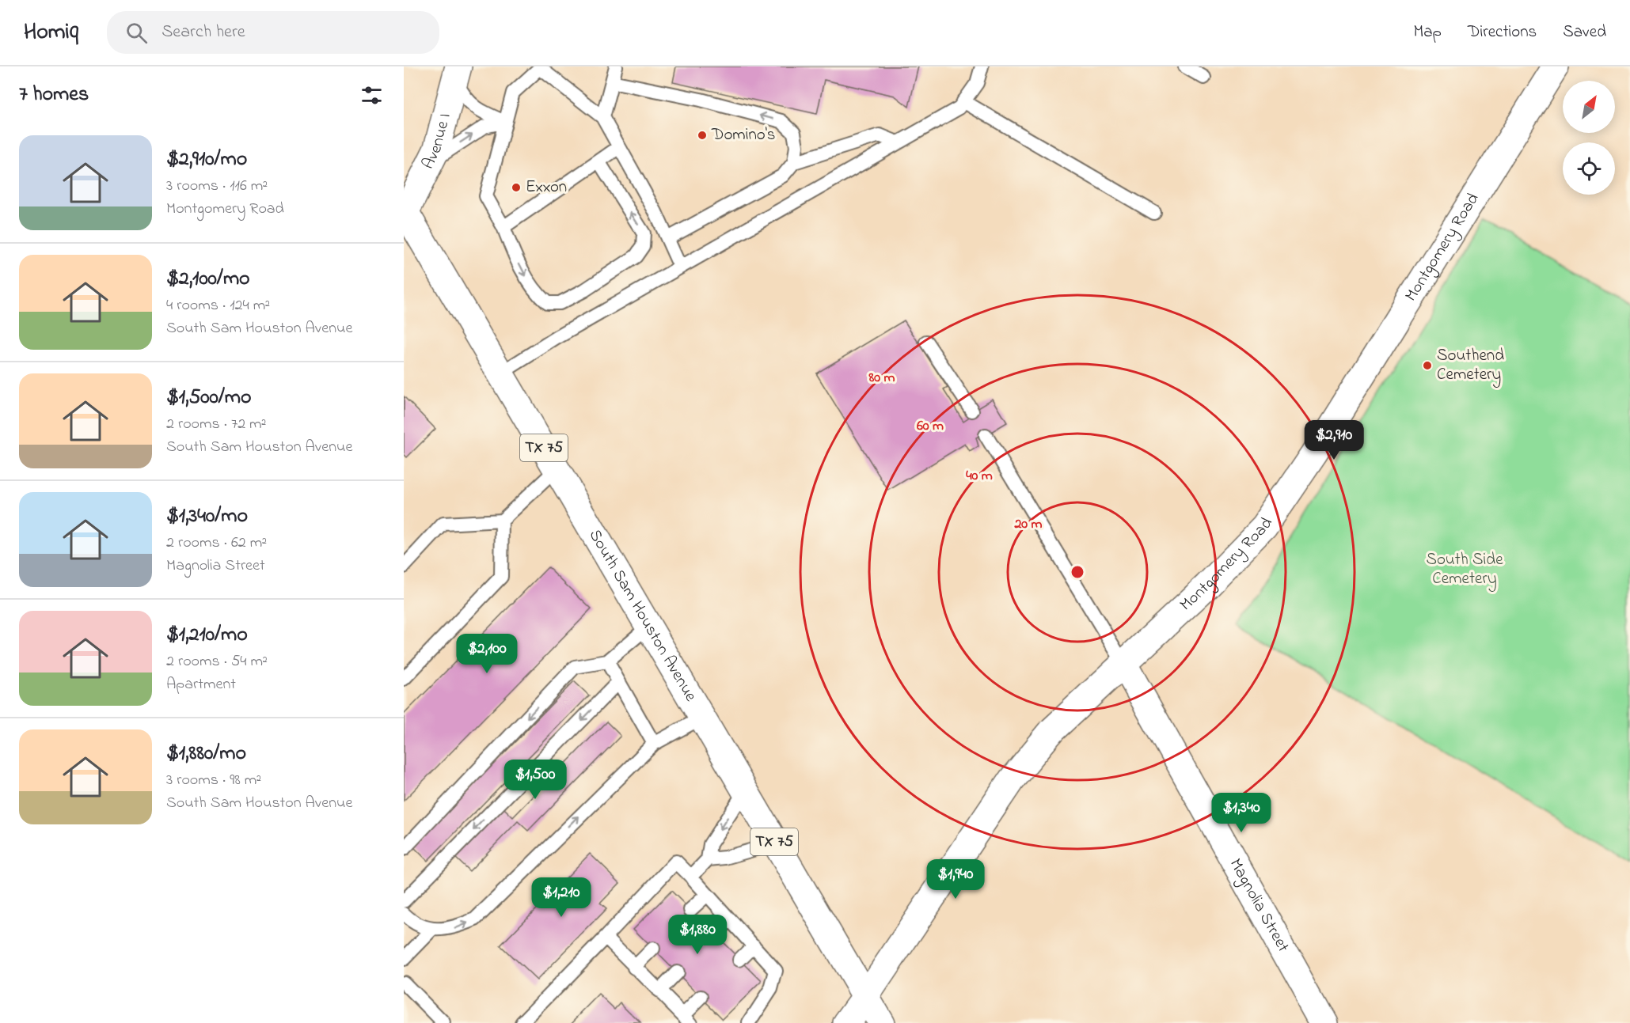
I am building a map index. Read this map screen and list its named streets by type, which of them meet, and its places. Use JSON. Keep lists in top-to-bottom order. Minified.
{"streets":{"street":["Avenue I","Montgomery Road","TX 75","South Sam Houston Avenue","Magnolia Street"]},"crossings":[["Avenue I","South Sam Houston Avenue"],["Montgomery Road","South Sam Houston Avenue"],["Montgomery Road","Magnolia Street"]],"parks":["South Side Cemetery"],"places":["Domino's","Exxon","Southend Cemetery"],"north":"top right","page":{"header":"Homiq","search":"Search here","nav":["Map","Directions","Saved"],"heading":"7 homes","list":[{"name":"$2,910/mo","note":"3 rooms · 116 m² · Montgomery Road"},{"name":"$2,100/mo","note":"4 rooms · 124 m² · South Sam Houston Avenue"},{"name":"$1,500/mo","note":"2 rooms · 72 m² · South Sam Houston Avenue"},{"name":"$1,340/mo","note":"2 rooms · 62 m² · Magnolia Street"},{"name":"$1,210/mo","note":"2 rooms · 54 m² · Apartment"},{"name":"$1,880/mo","note":"3 rooms · 98 m² · South Sam Houston Avenue"}],"price":["$2,910","$2,100","$1,500","$1,340","$1,940","$1,210","$1,880"]},"rings":["80 m","60 m","40 m","20 m"]}
